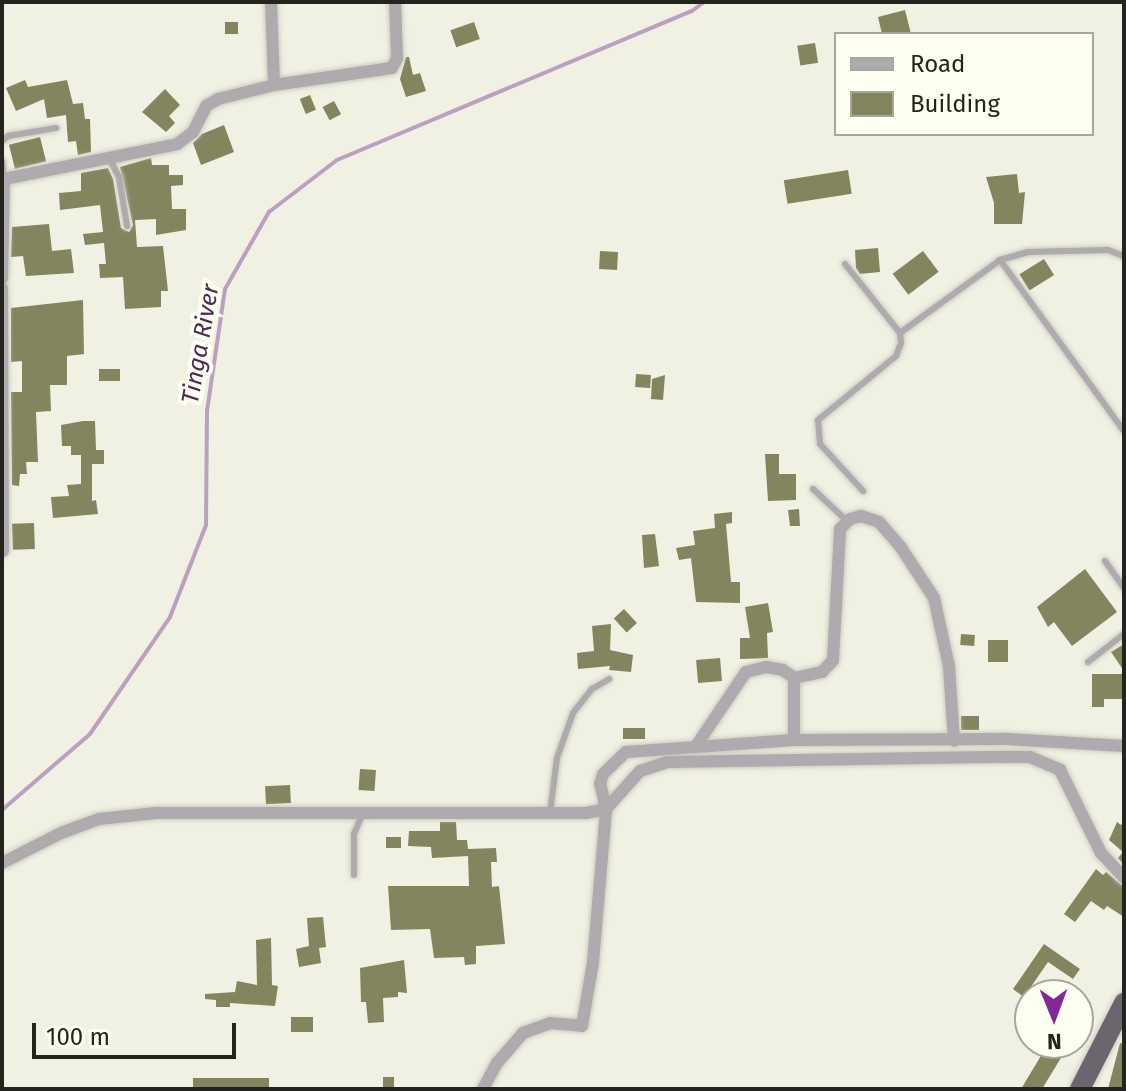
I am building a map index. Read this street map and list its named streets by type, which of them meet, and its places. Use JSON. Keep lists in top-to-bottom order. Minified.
{"water":["Tinga River"],"legend":["Road","Building"],"scale_bar":"100 m","north":"bottom"}
